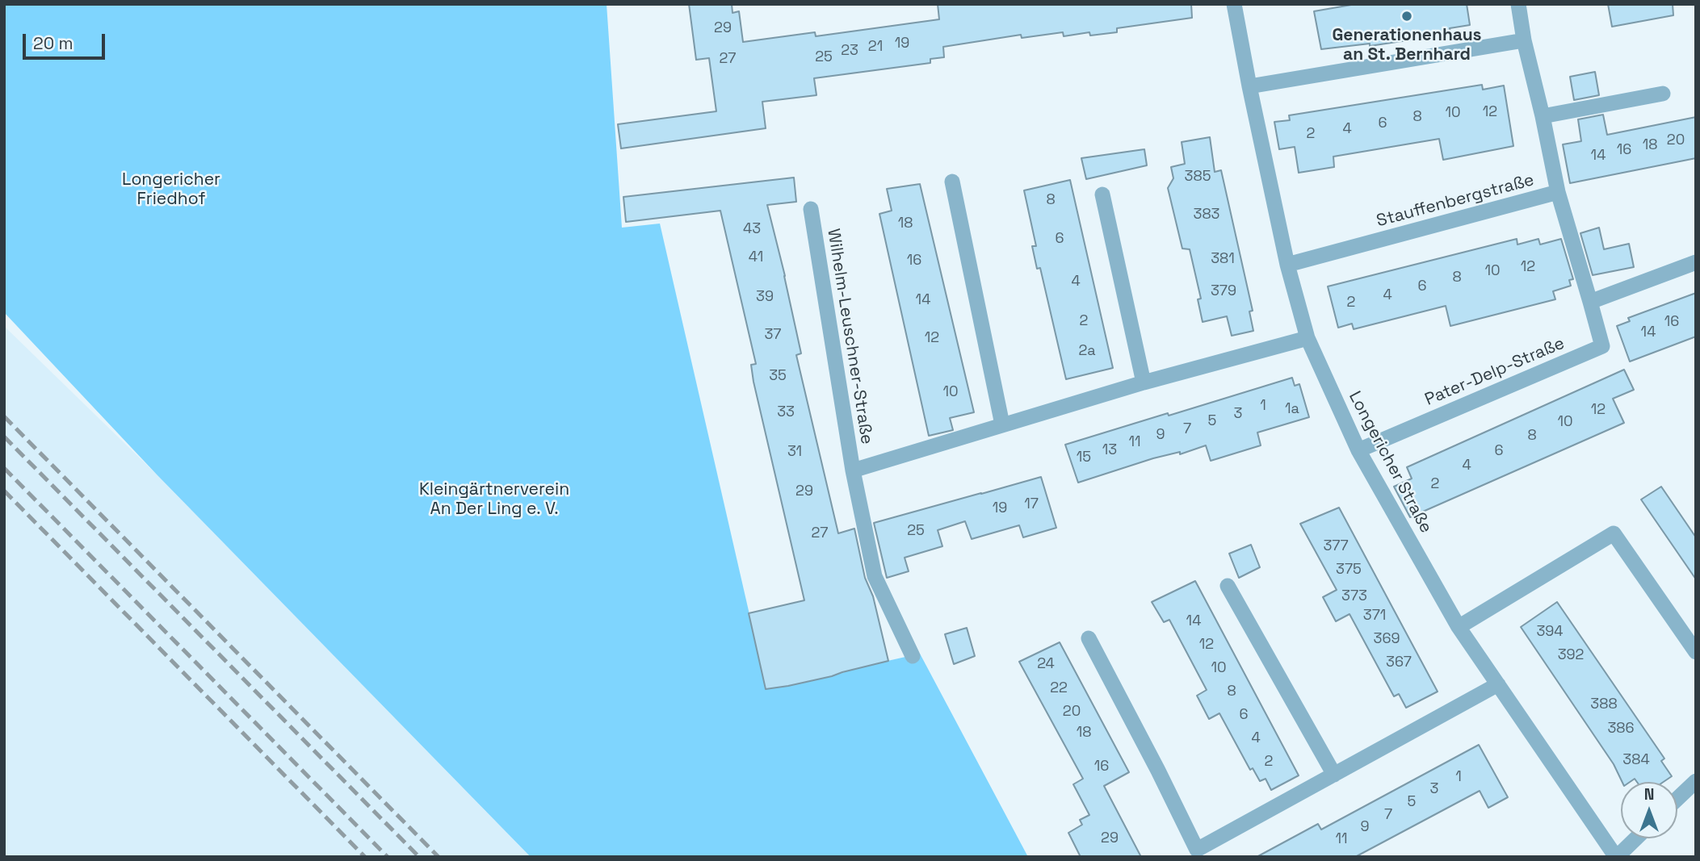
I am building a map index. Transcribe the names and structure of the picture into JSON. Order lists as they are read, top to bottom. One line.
{"streets":{"street":["Stauffenbergstraße","Wilhelm-Leuschner-Straße","Pater-Delp-Straße","Longericher Straße"]},"crossings":[["Stauffenbergstraße","Pater-Delp-Straße"],["Stauffenbergstraße","Longericher Straße"],["Wilhelm-Leuschner-Straße","Longericher Straße"],["Pater-Delp-Straße","Longericher Straße"]],"parks":["Longericher Friedhof","Kleingärtnerverein An Der Ling e. V."],"places":["Generationenhaus an St. Bernhard"],"house_numbers":["29","19","21","23","25","27","12","10","8","6","4","2","20","18","16","14","385","8","383","18","43","6","41","381","16","12","10","8","4","6","379","4","39","14","2","2","16","14","37","12","2a","35","10","1","1a","12","33","3","5","10","7","9","8","11","13","6","31","15","4","2","29","17","19","25","27","377","375","373","371","14","394","369","12","392","367","24","10","22","8","388","20","6","386","18","4","384","2","16","1","3","5","7","9","29","11"],"scale_bar":"20 m","north":"top"}
